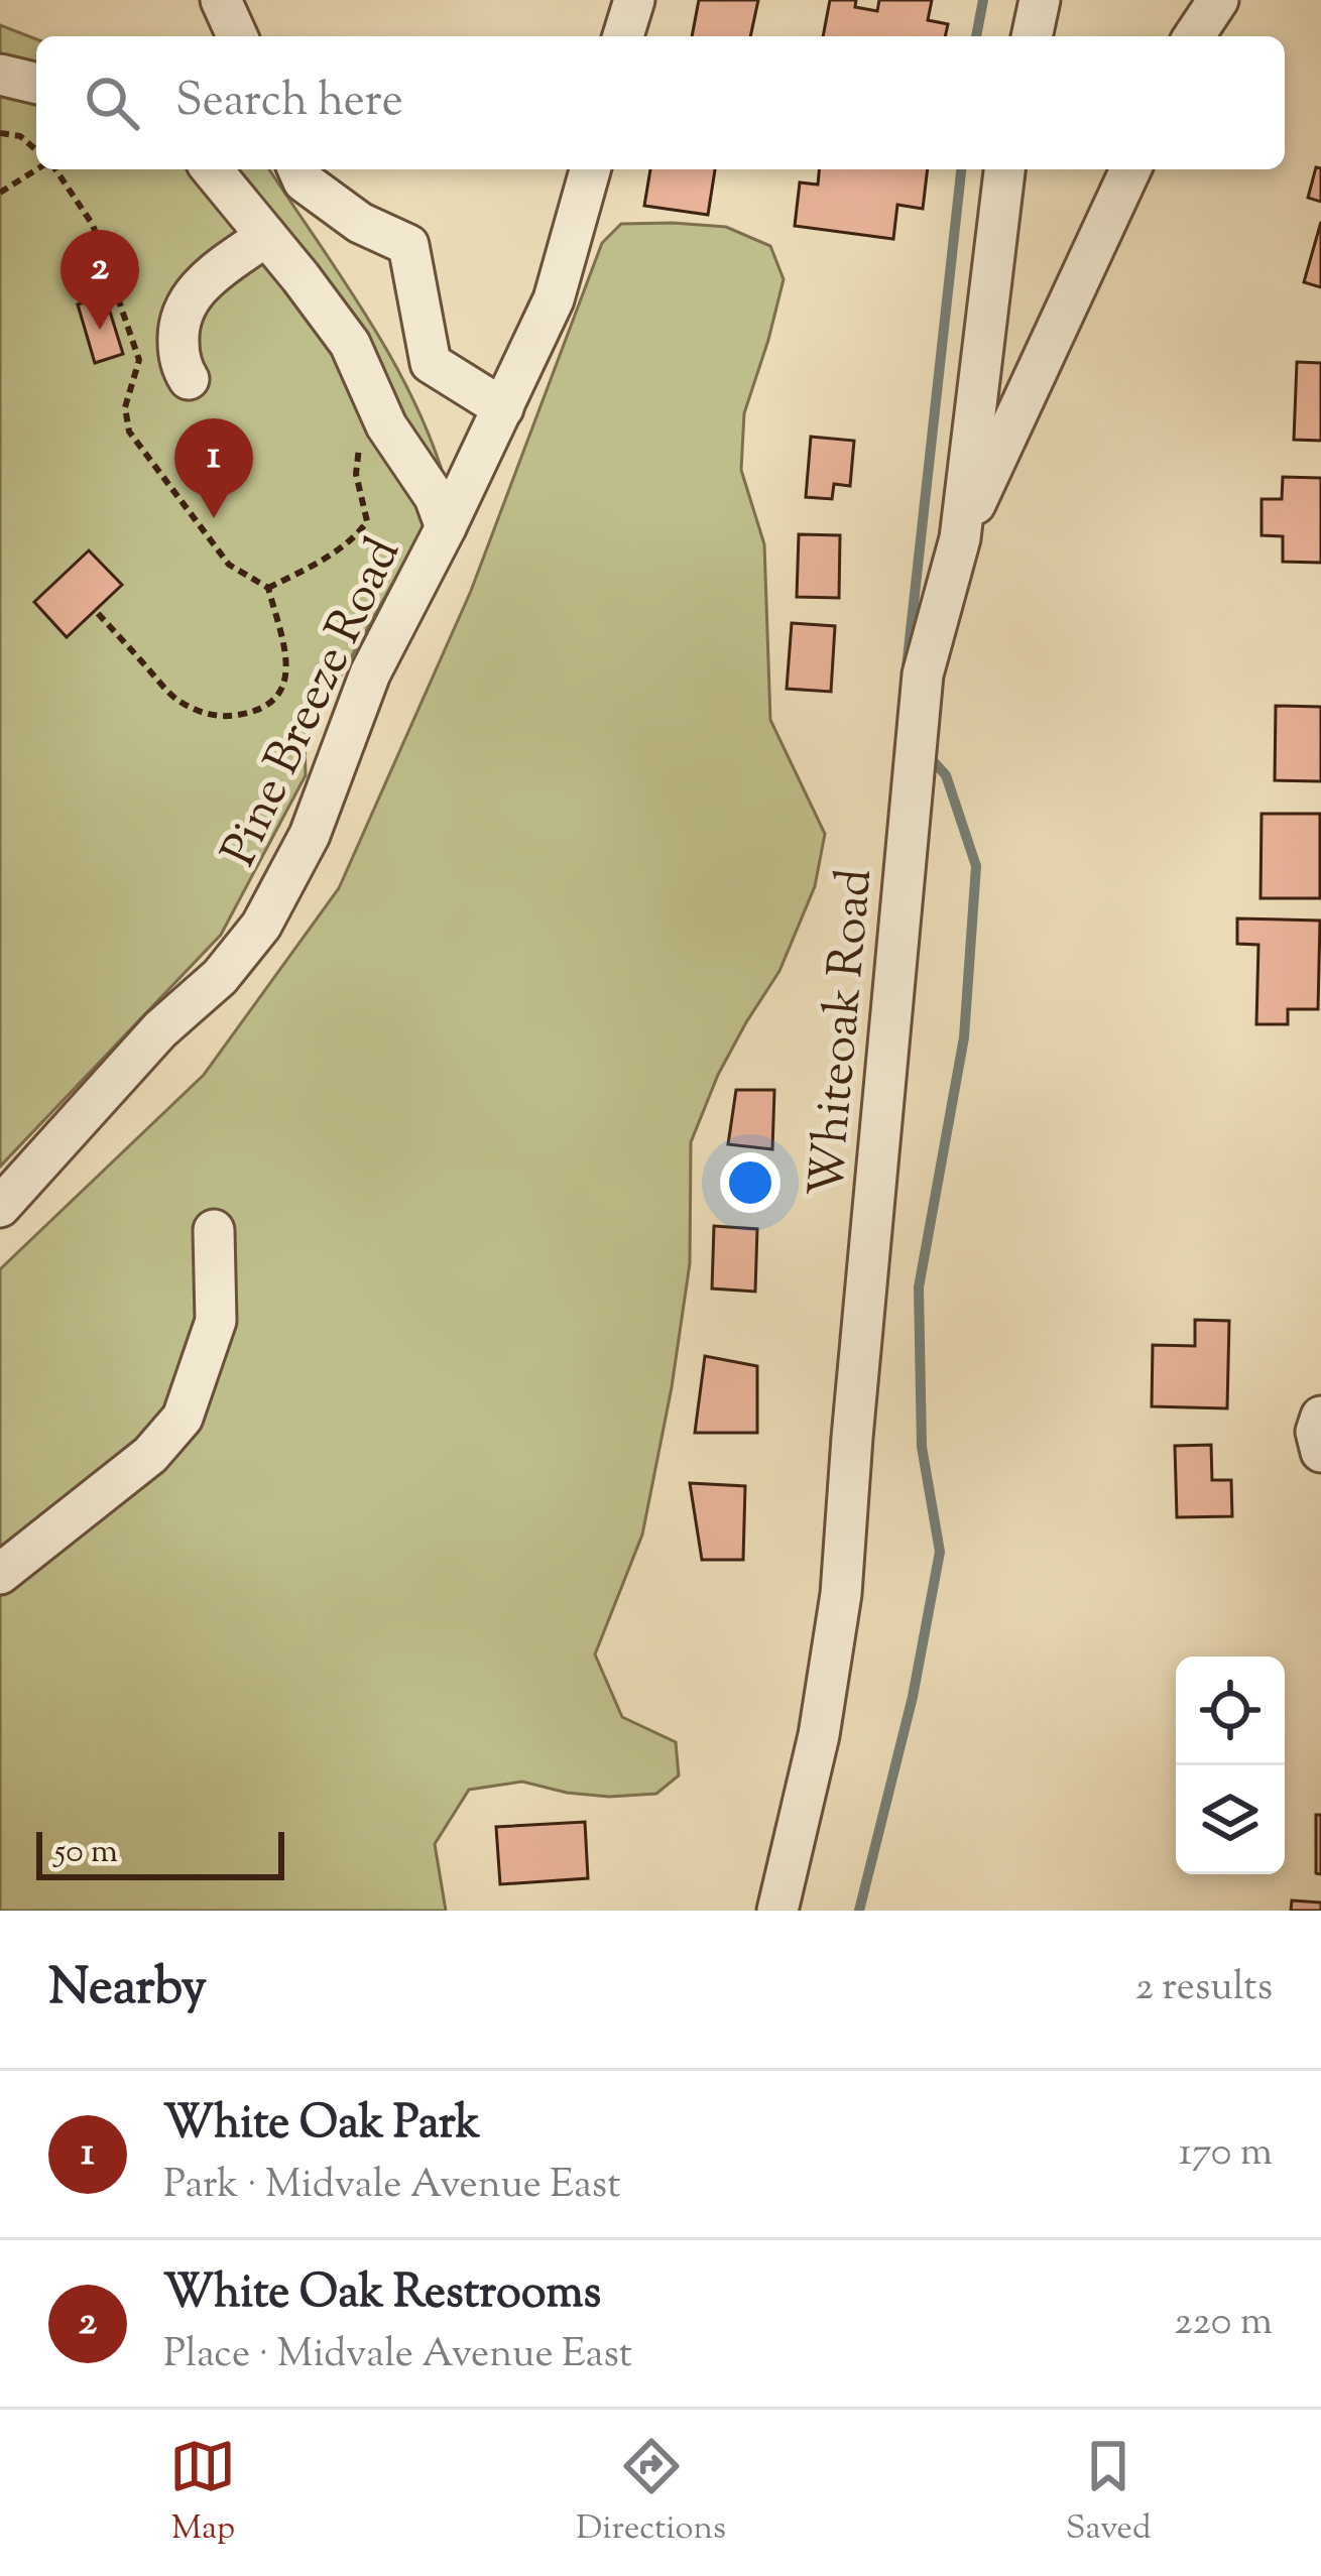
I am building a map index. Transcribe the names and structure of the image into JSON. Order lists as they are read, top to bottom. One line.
{"streets":{"street":["Pine Breeze Road","Whiteoak Road"]},"scale_bar":"50 m","page":{"search":"Search here","pins":["2","1"],"scale":"50 m","heading":["Nearby","2 results"],"list":[{"mark":"1","name":"White Oak Park","note":"Park · Midvale Avenue East","value":"170 m"},{"mark":"2","name":"White Oak Restrooms","note":"Place · Midvale Avenue East","value":"220 m"}],"nav":["Map","Directions","Saved"]}}
